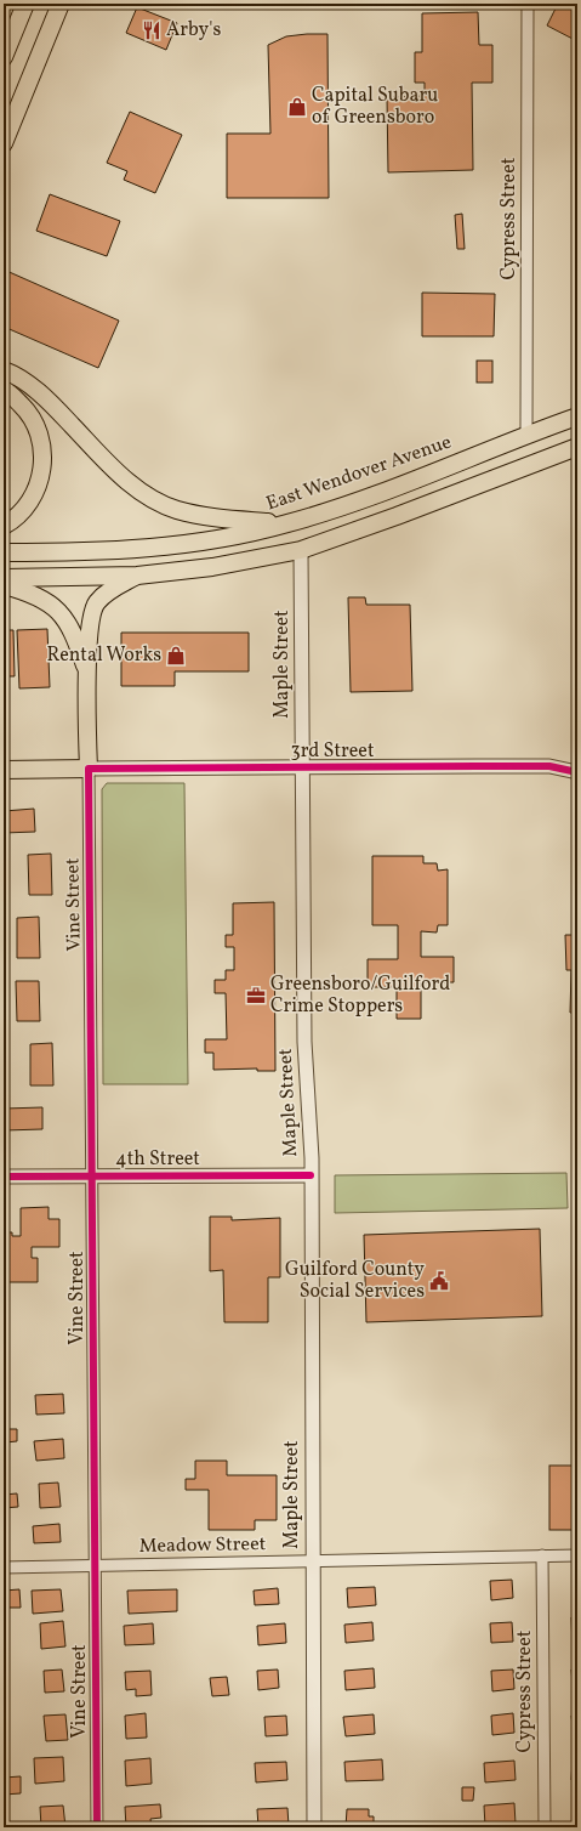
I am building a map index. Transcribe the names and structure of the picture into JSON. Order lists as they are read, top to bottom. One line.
{"streets":{"main road":["East Wendover Avenue","3rd Street"],"street":["Cypress Street","Maple Street","Vine Street","4th Street","Meadow Street"]},"crossings":[["Cypress Street","East Wendover Avenue"],["Cypress Street","Meadow Street"],["Maple Street","3rd Street"],["Maple Street","4th Street"],["Maple Street","Meadow Street"],["3rd Street","Vine Street"],["Vine Street","4th Street"],["Vine Street","Meadow Street"]],"places":{"restaurant":["Arby's"],"shop":["Capital Subaru of Greensboro","Rental Works"],"office":["Greensboro/Guilford Crime Stoppers"],"public building":["Guilford County Social Services"]}}
